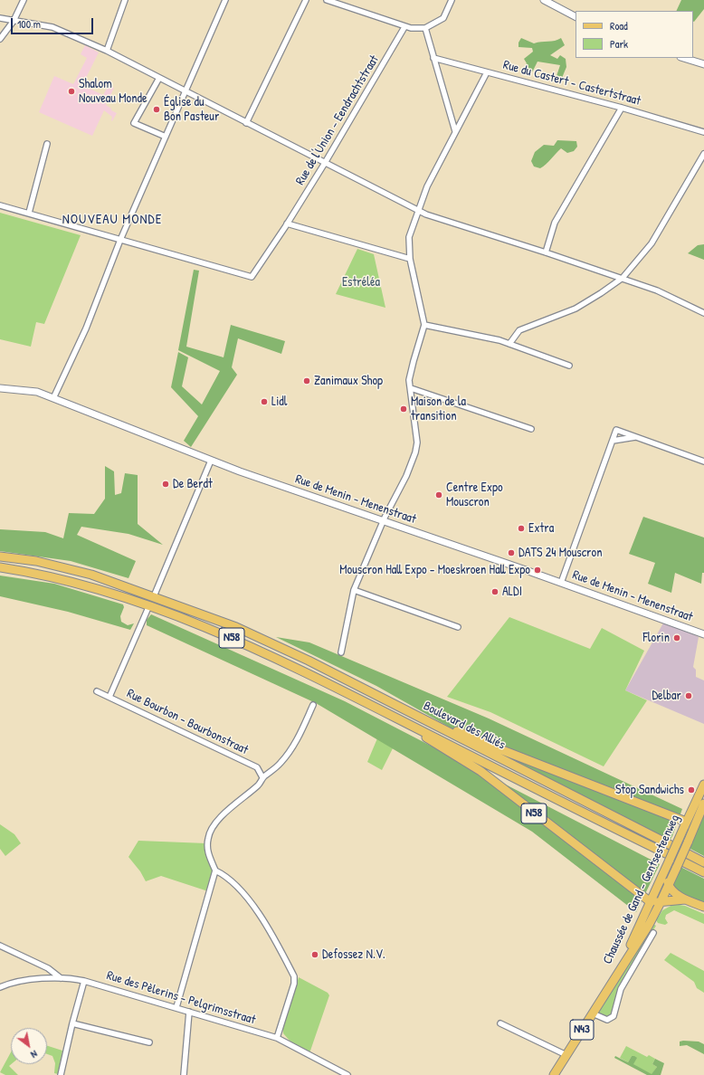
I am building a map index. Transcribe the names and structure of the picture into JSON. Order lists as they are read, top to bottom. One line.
{"streets":{"main road":["N58","Boulevard des Alliés","Chaussée de Gand - Gentsesteenweg","N43"],"street":["Rue du Castert - Castertstraat","Rue de l'Union - Eendrachtstraat","Rue de Menin - Menenstraat","Rue Bourbon - Bourbonstraat","Rue des Pèlerins - Pelgrimsstraat"]},"crossings":[["N58","Boulevard des Alliés"],["N58","Chaussée de Gand - Gentsesteenweg"],["N58","N43"],["Boulevard des Alliés","Chaussée de Gand - Gentsesteenweg"],["Chaussée de Gand - Gentsesteenweg","N43"]],"districts":["NOUVEAU MONDE"],"parks":["Estréléa"],"places":["Shalom Nouveau Monde","Église du Bon Pasteur","Zanimaux Shop","Lidl","Maison de la transition","De Berdt","Centre Expo Mouscron","Extra","DATS 24 Mouscron","Mouscron Hall Expo - Moeskroen Hall Expo","ALDI","Florin","Delbar","Stop Sandwichs","Defossez N.V."],"legend":["Road","Park"],"scale_bar":"100 m","north":"bottom right"}
